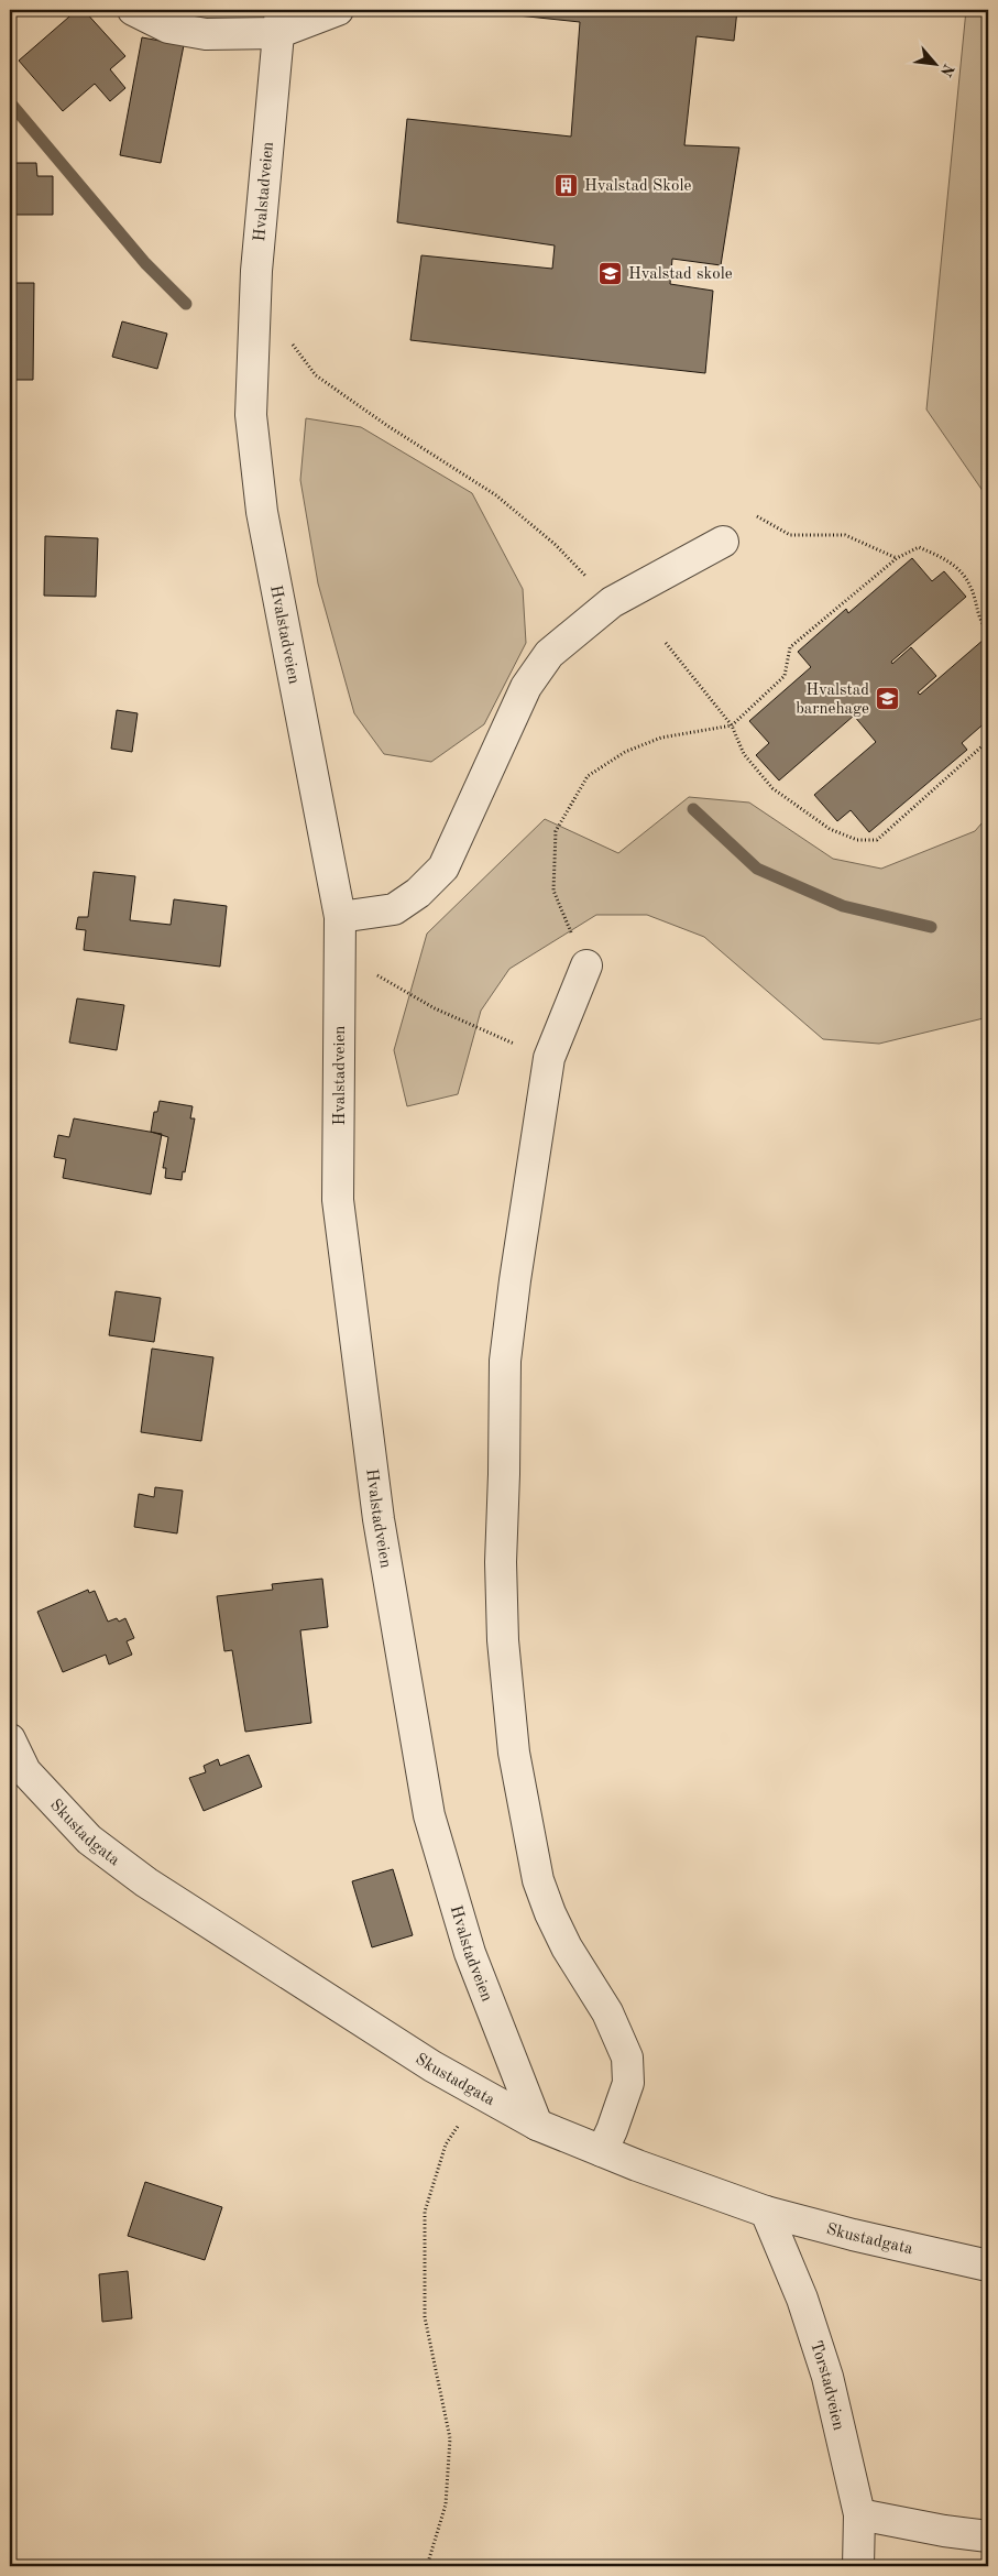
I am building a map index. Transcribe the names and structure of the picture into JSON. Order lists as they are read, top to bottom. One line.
{"streets":{"street":["Hvalstadveien","Skustadgata","Torstadveien"]},"crossings":[["Hvalstadveien","Skustadgata"],["Skustadgata","Torstadveien"]],"places":{"building":["Hvalstad Skole"],"school or university":["Hvalstad skole","Hvalstad barnehage"]},"north":"bottom right"}
